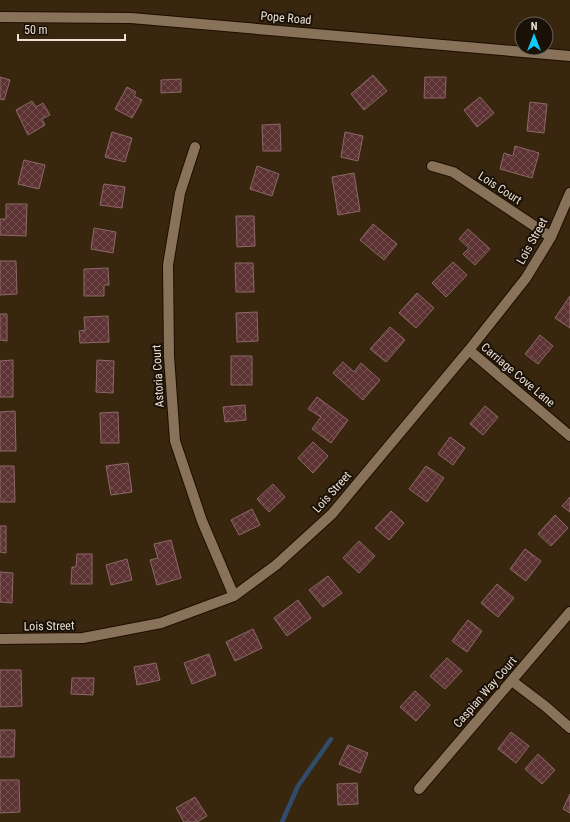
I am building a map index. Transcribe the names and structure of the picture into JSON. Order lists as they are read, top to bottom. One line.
{"streets":{"street":["Pope Road","Lois Court","Lois Street","Carriage Cove Lane","Astoria Court","Caspian Way Court"]},"crossings":[["Lois Court","Lois Street"],["Lois Street","Carriage Cove Lane"],["Lois Street","Astoria Court"]],"scale_bar":"50 m","north":"top"}
